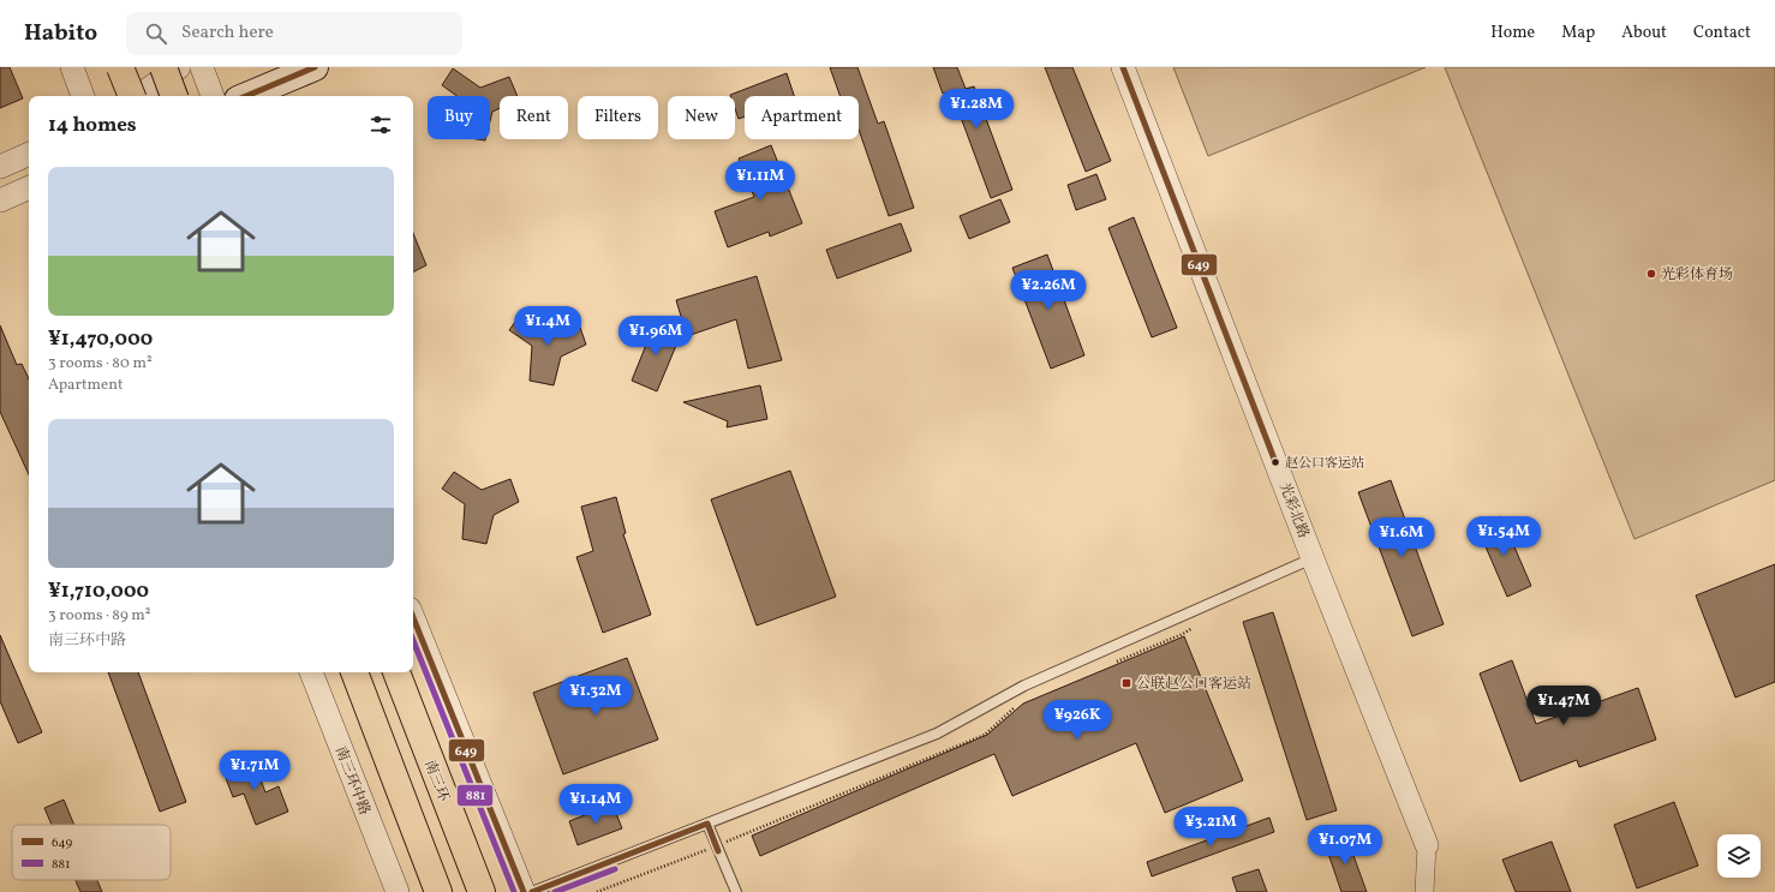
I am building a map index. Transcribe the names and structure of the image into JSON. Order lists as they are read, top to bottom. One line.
{"streets":{"highway":["南三环"],"street":["光彩北路","南三环中路"]},"places":{"other":["光彩体育场","赵公口客运站"],"transit":["公联赵公口客运站"]},"lines":["transit line 649","transit line 881"],"legend":["649","881"],"page":{"header":"Habito","search":"Search here","nav":["Home","Map","About","Contact"],"price":["¥1.28M","¥1.11M","¥2.26M","¥1.4M","¥1.96M","¥1.54M","¥1.6M","¥1.32M","¥1.47M","¥926K","¥1.71M","¥1.14M","¥3.21M","¥1.07M"],"chip":["Buy","Rent","Filters","New","Apartment"],"heading":"14 homes","list":[{"name":"¥1,470,000","note":"3 rooms · 80 m² · Apartment"},{"name":"¥1,710,000","note":"3 rooms · 89 m² · 南三环中路"}]}}
